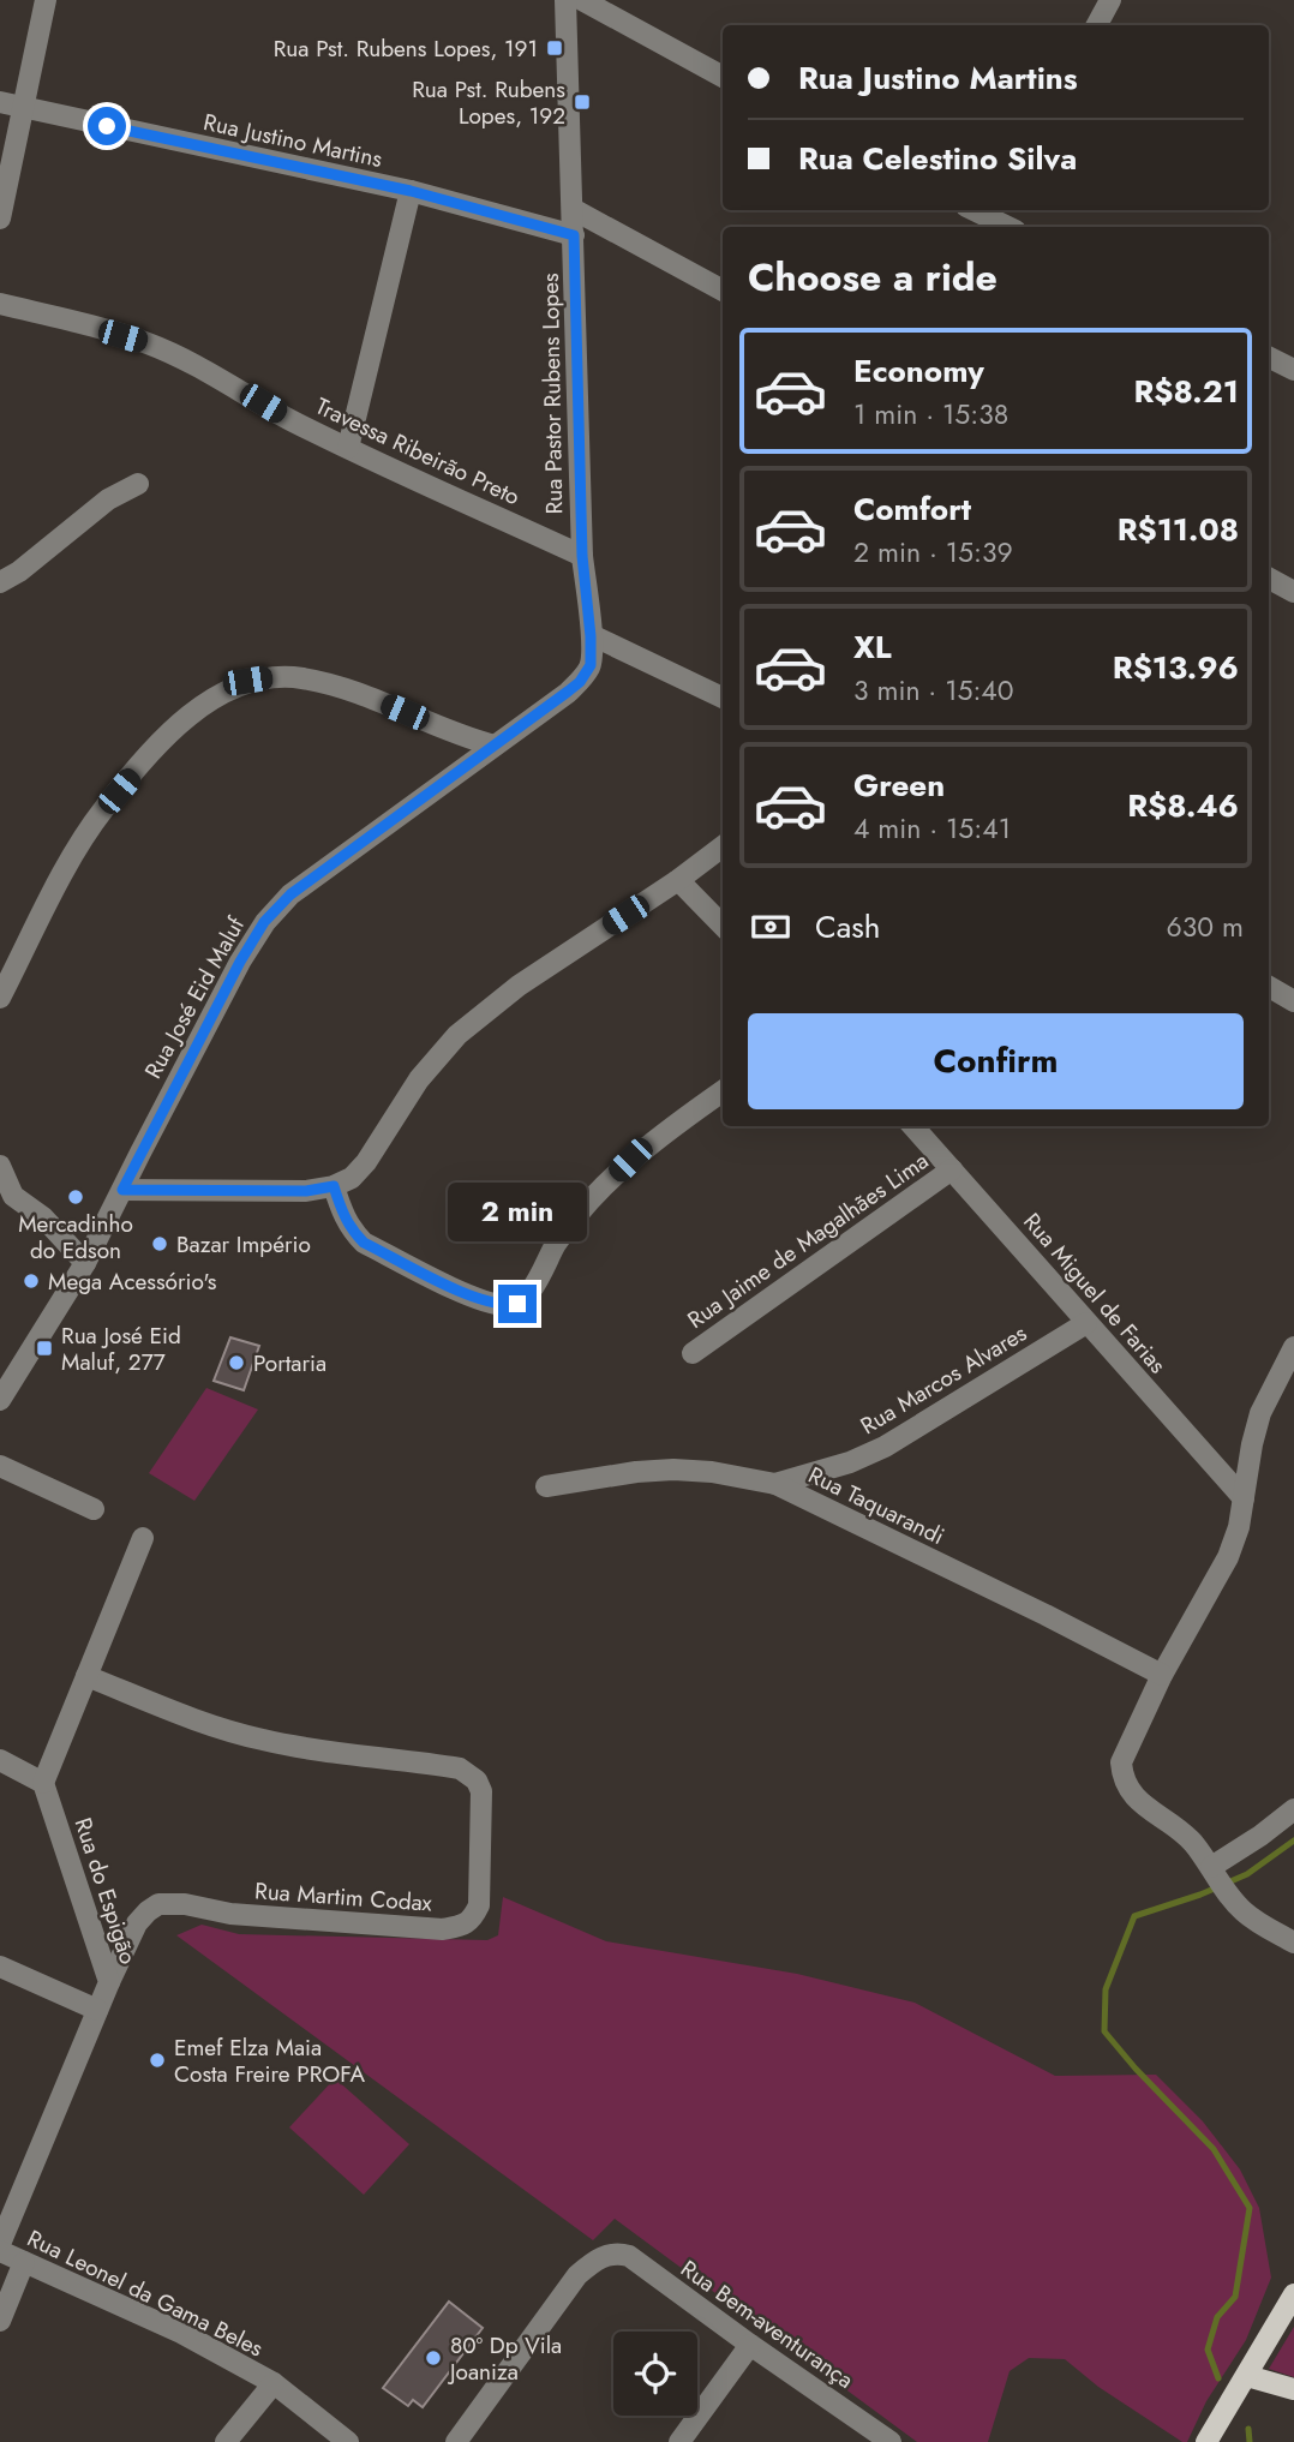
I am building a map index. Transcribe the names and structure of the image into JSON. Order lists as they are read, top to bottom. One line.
{"streets":{"street":["Rua Justino Martins","Rua Pastor Rubens Lopes","Travessa Ribeirão Preto","Rua José Eid Maluf","Rua Jaime de Magalhães Lima","Rua Miguel de Farias","Rua Marcos Alvares","Rua Taquarandi","Rua do Espigão","Rua Martim Codax","Rua Leonel da Gama Beles","Rua Bem-aventurança"]},"crossings":[["Rua Justino Martins","Rua Pastor Rubens Lopes"],["Rua Pastor Rubens Lopes","Travessa Ribeirão Preto"],["Rua Pastor Rubens Lopes","Rua José Eid Maluf"],["Rua Jaime de Magalhães Lima","Rua Miguel de Farias"],["Rua Miguel de Farias","Rua Marcos Alvares"],["Rua Marcos Alvares","Rua Taquarandi"],["Rua do Espigão","Rua Martim Codax"]],"places":{"transit":["Rua Pst. Rubens Lopes, 191","Rua Pst. Rubens Lopes, 192","Rua José Eid Maluf, 277"],"other":["Mercadinho do Edson","Bazar Império","Mega Acessório's","Portaria","Emef Elza Maia Costa Freire PROFA","80º Dp Vila Joaniza"]},"page":{"banner":["Rua Justino Martins","Rua Celestino Silva"],"heading":"Choose a ride","list":[{"name":"Economy","note":"1 min · 15:38","value":"R$8.21"},{"name":"Comfort","note":"2 min · 15:39","value":"R$11.08"},{"name":"XL","note":"3 min · 15:40","value":"R$13.96"},{"name":"Green","note":"4 min · 15:41","value":"R$8.46"}],"pay":["Cash","630 m"],"buttons":"Confirm","bubble":"2 min"}}
